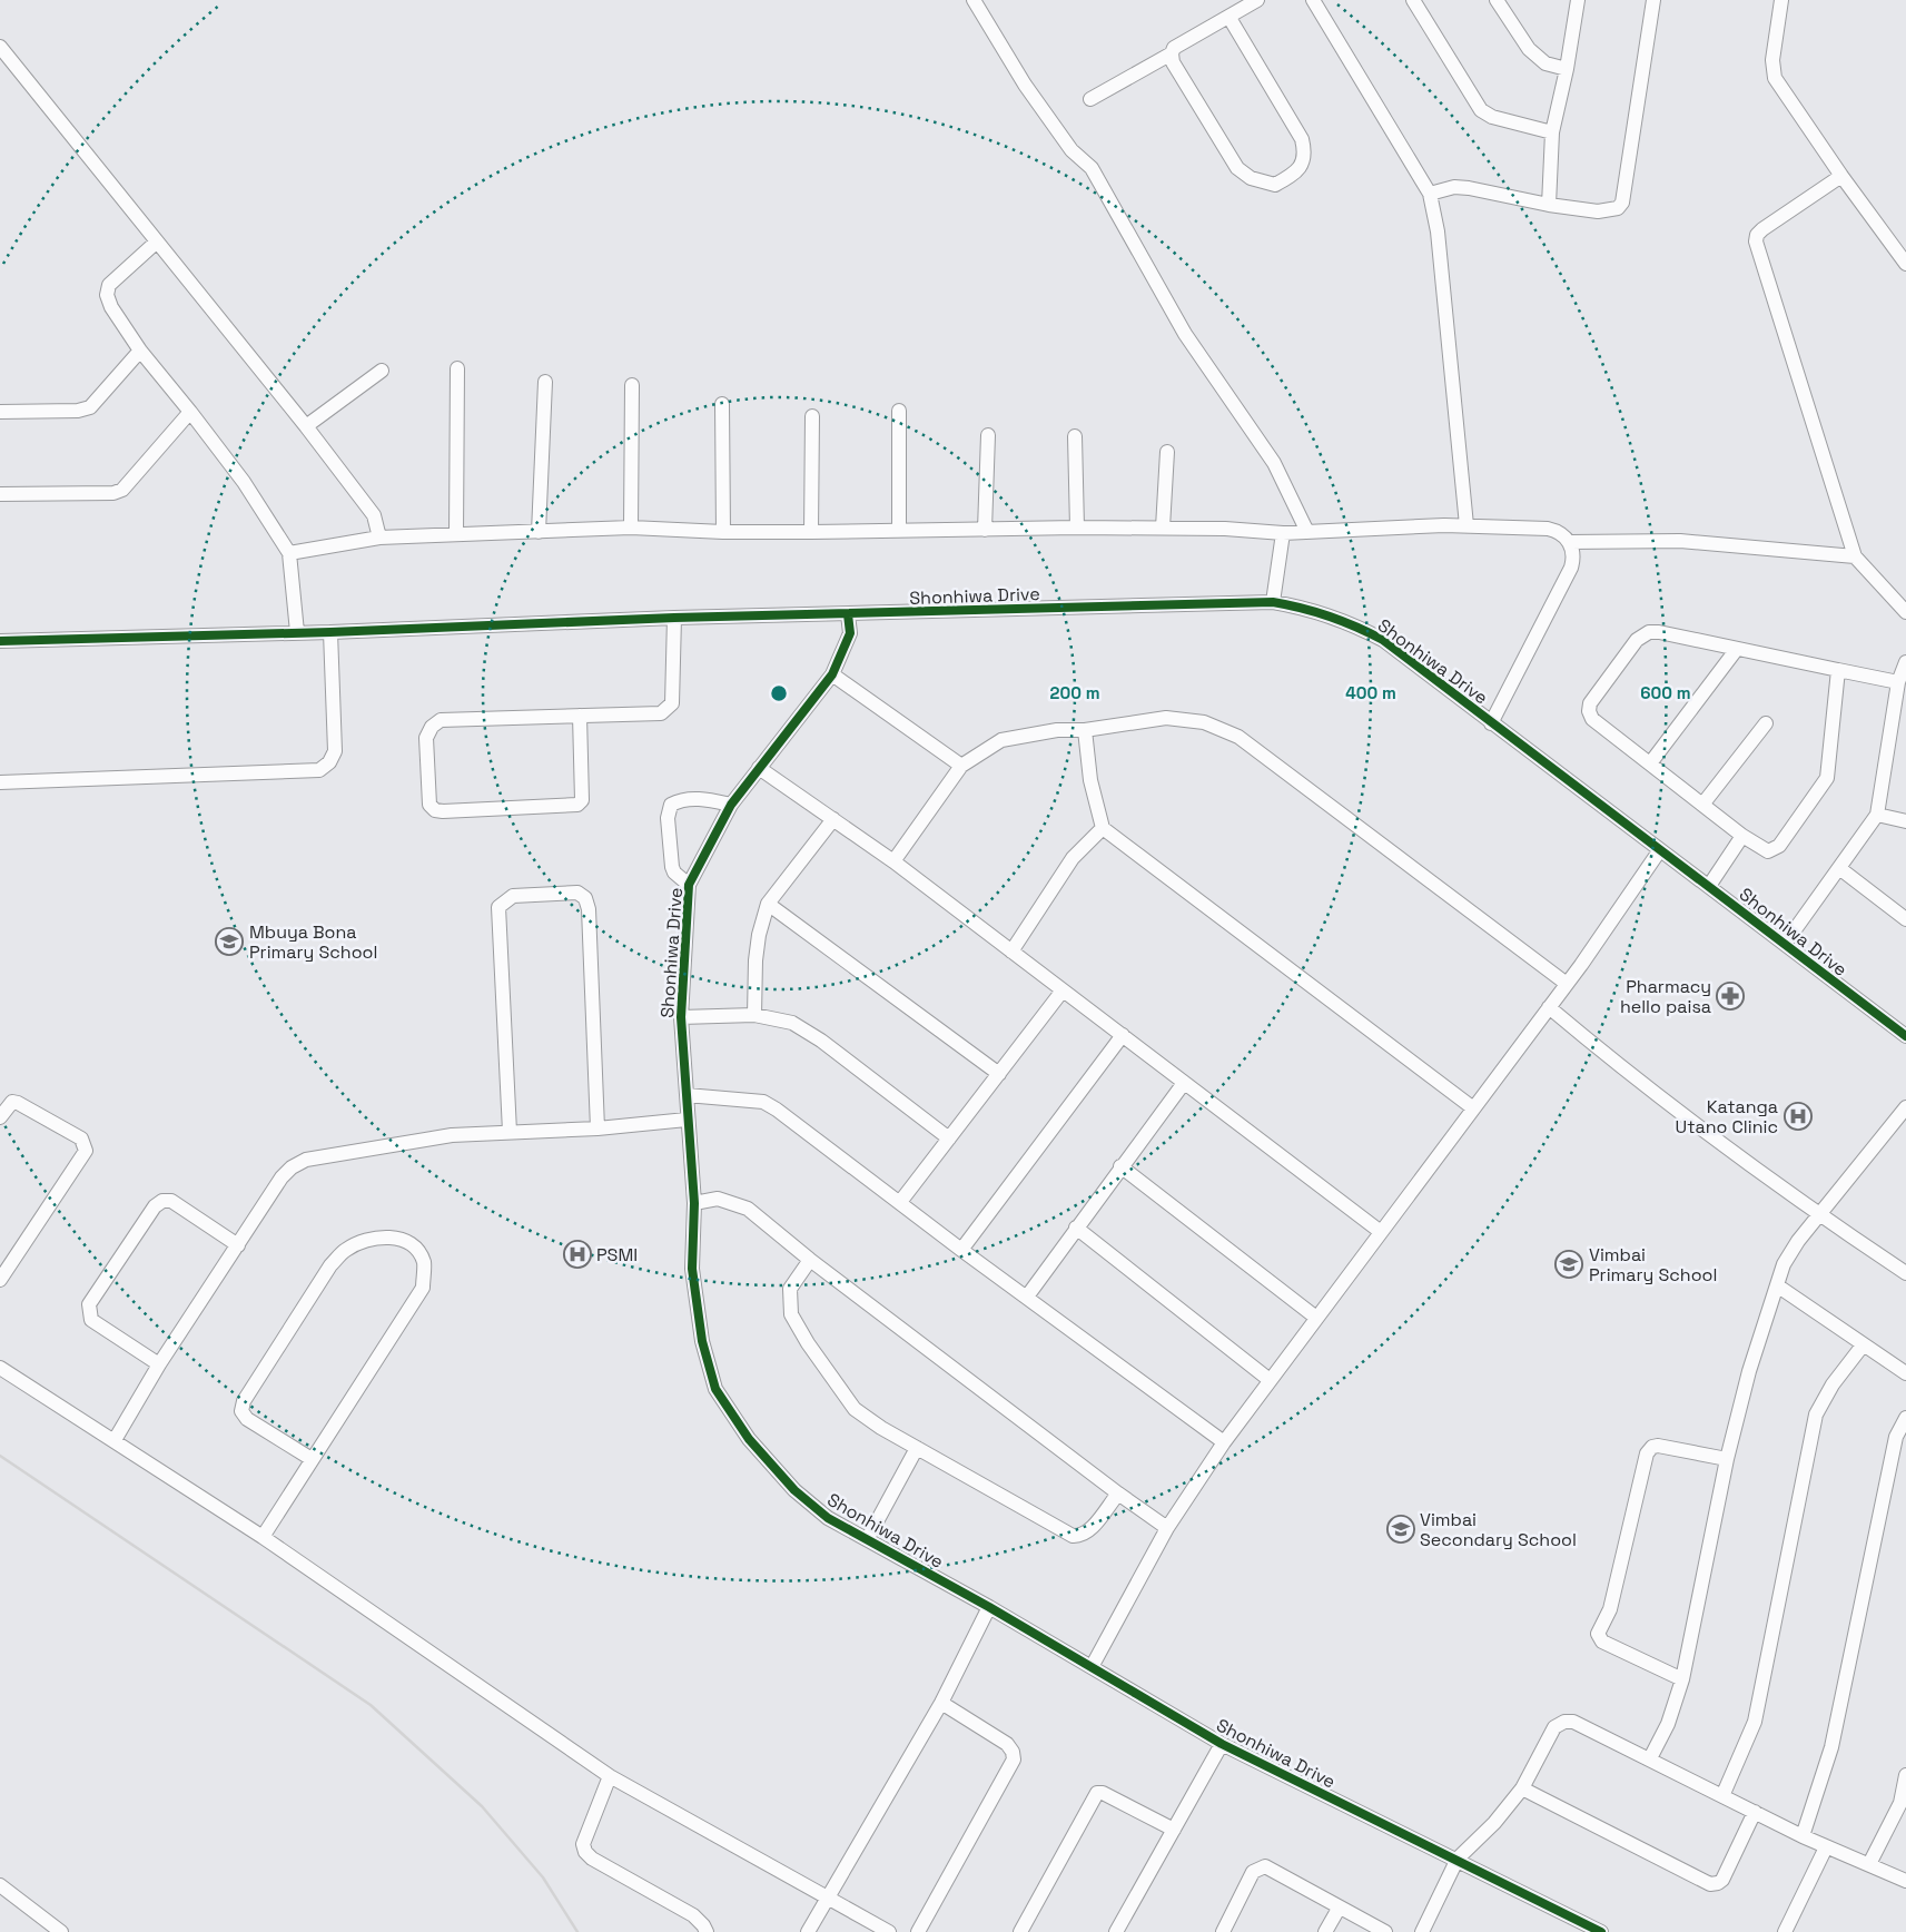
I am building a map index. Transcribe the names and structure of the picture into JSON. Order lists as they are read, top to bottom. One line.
{"streets":{"street":["Shonhiwa Drive"]},"places":{"school or university":["Mbuya Bona Primary School","Vimbai Primary School","Vimbai Secondary School"],"pharmacy":["Pharmacy hello paisa"],"hospital":["Katanga Utano Clinic","PSMI"]},"rings":["200 m","400 m","600 m"]}
